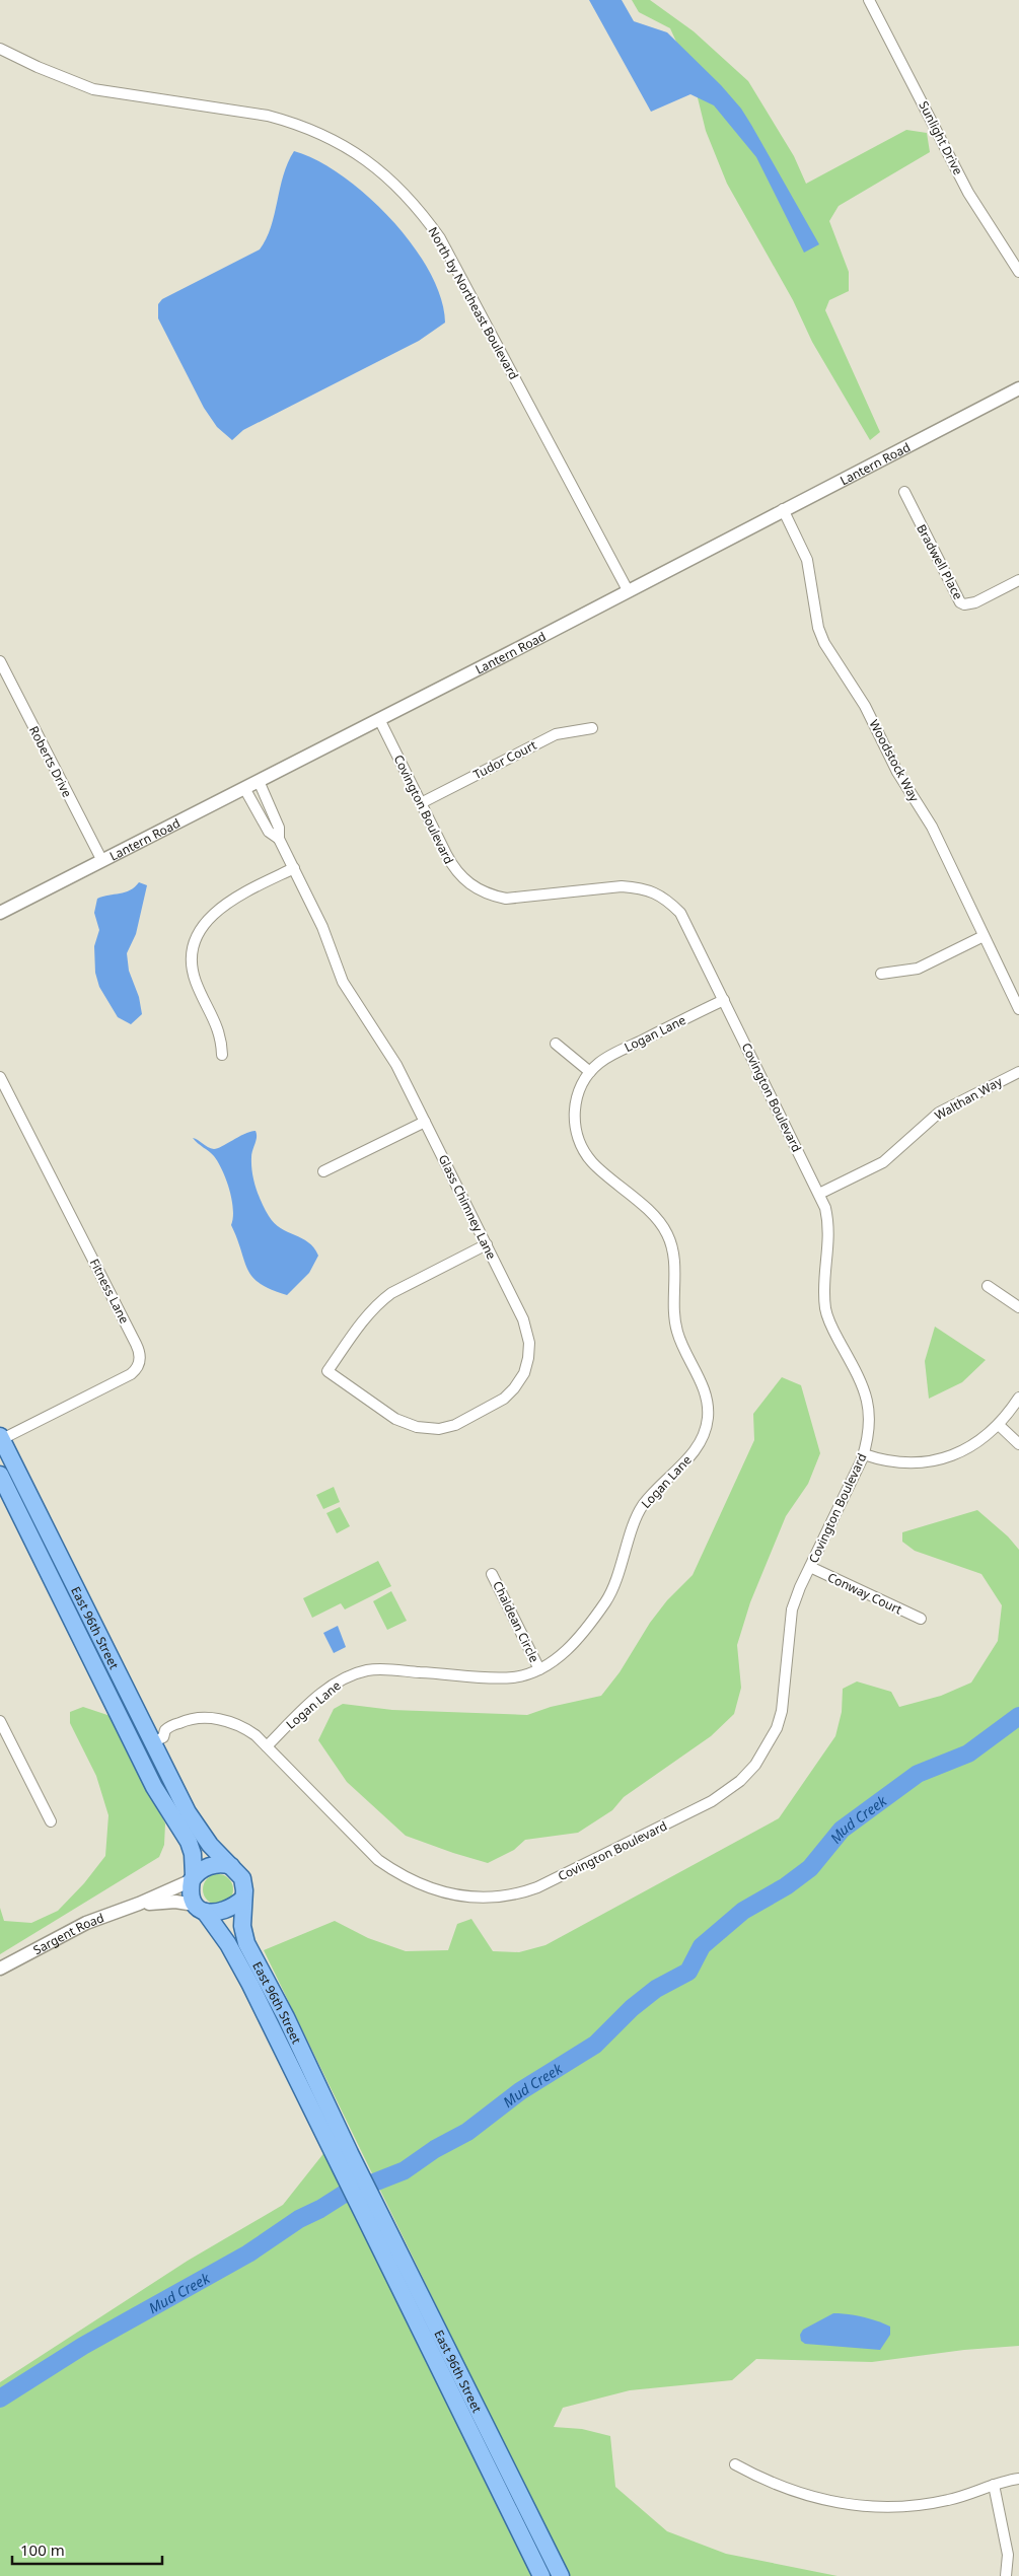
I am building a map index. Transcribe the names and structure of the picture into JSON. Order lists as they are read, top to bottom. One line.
{"streets":{"main road":["East 96th Street"],"street":["Sunlight Drive","North by Northeast Boulevard","Lantern Road","Bradwell Place","Tudor Court","Woodstock Way","Roberts Drive","Covington Boulevard","Logan Lane","Walthan Way","Glass Chimney Lane","Fitness Lane","Conway Court","Chaldean Circle","Sargent Road"]},"crossings":[["North by Northeast Boulevard","Lantern Road"],["Lantern Road","Woodstock Way"],["Lantern Road","Roberts Drive"],["Lantern Road","Covington Boulevard"],["Lantern Road","Glass Chimney Lane"],["Tudor Court","Covington Boulevard"],["Covington Boulevard","Logan Lane"],["Covington Boulevard","Walthan Way"],["Covington Boulevard","Conway Court"],["Covington Boulevard","East 96th Street"],["Logan Lane","Chaldean Circle"],["Fitness Lane","East 96th Street"],["East 96th Street","Sargent Road"]],"water":["Mud Creek"],"scale_bar":"100 m"}
